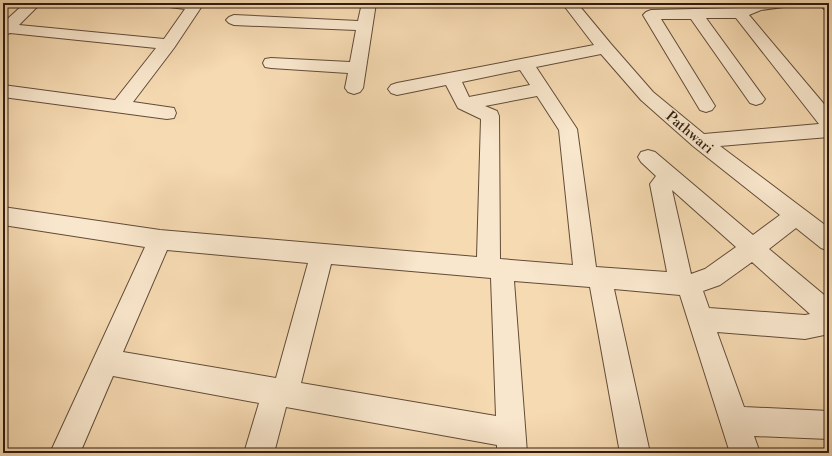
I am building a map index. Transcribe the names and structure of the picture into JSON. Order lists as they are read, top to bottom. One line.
{"streets":{"street":["Pathwari"]}}
